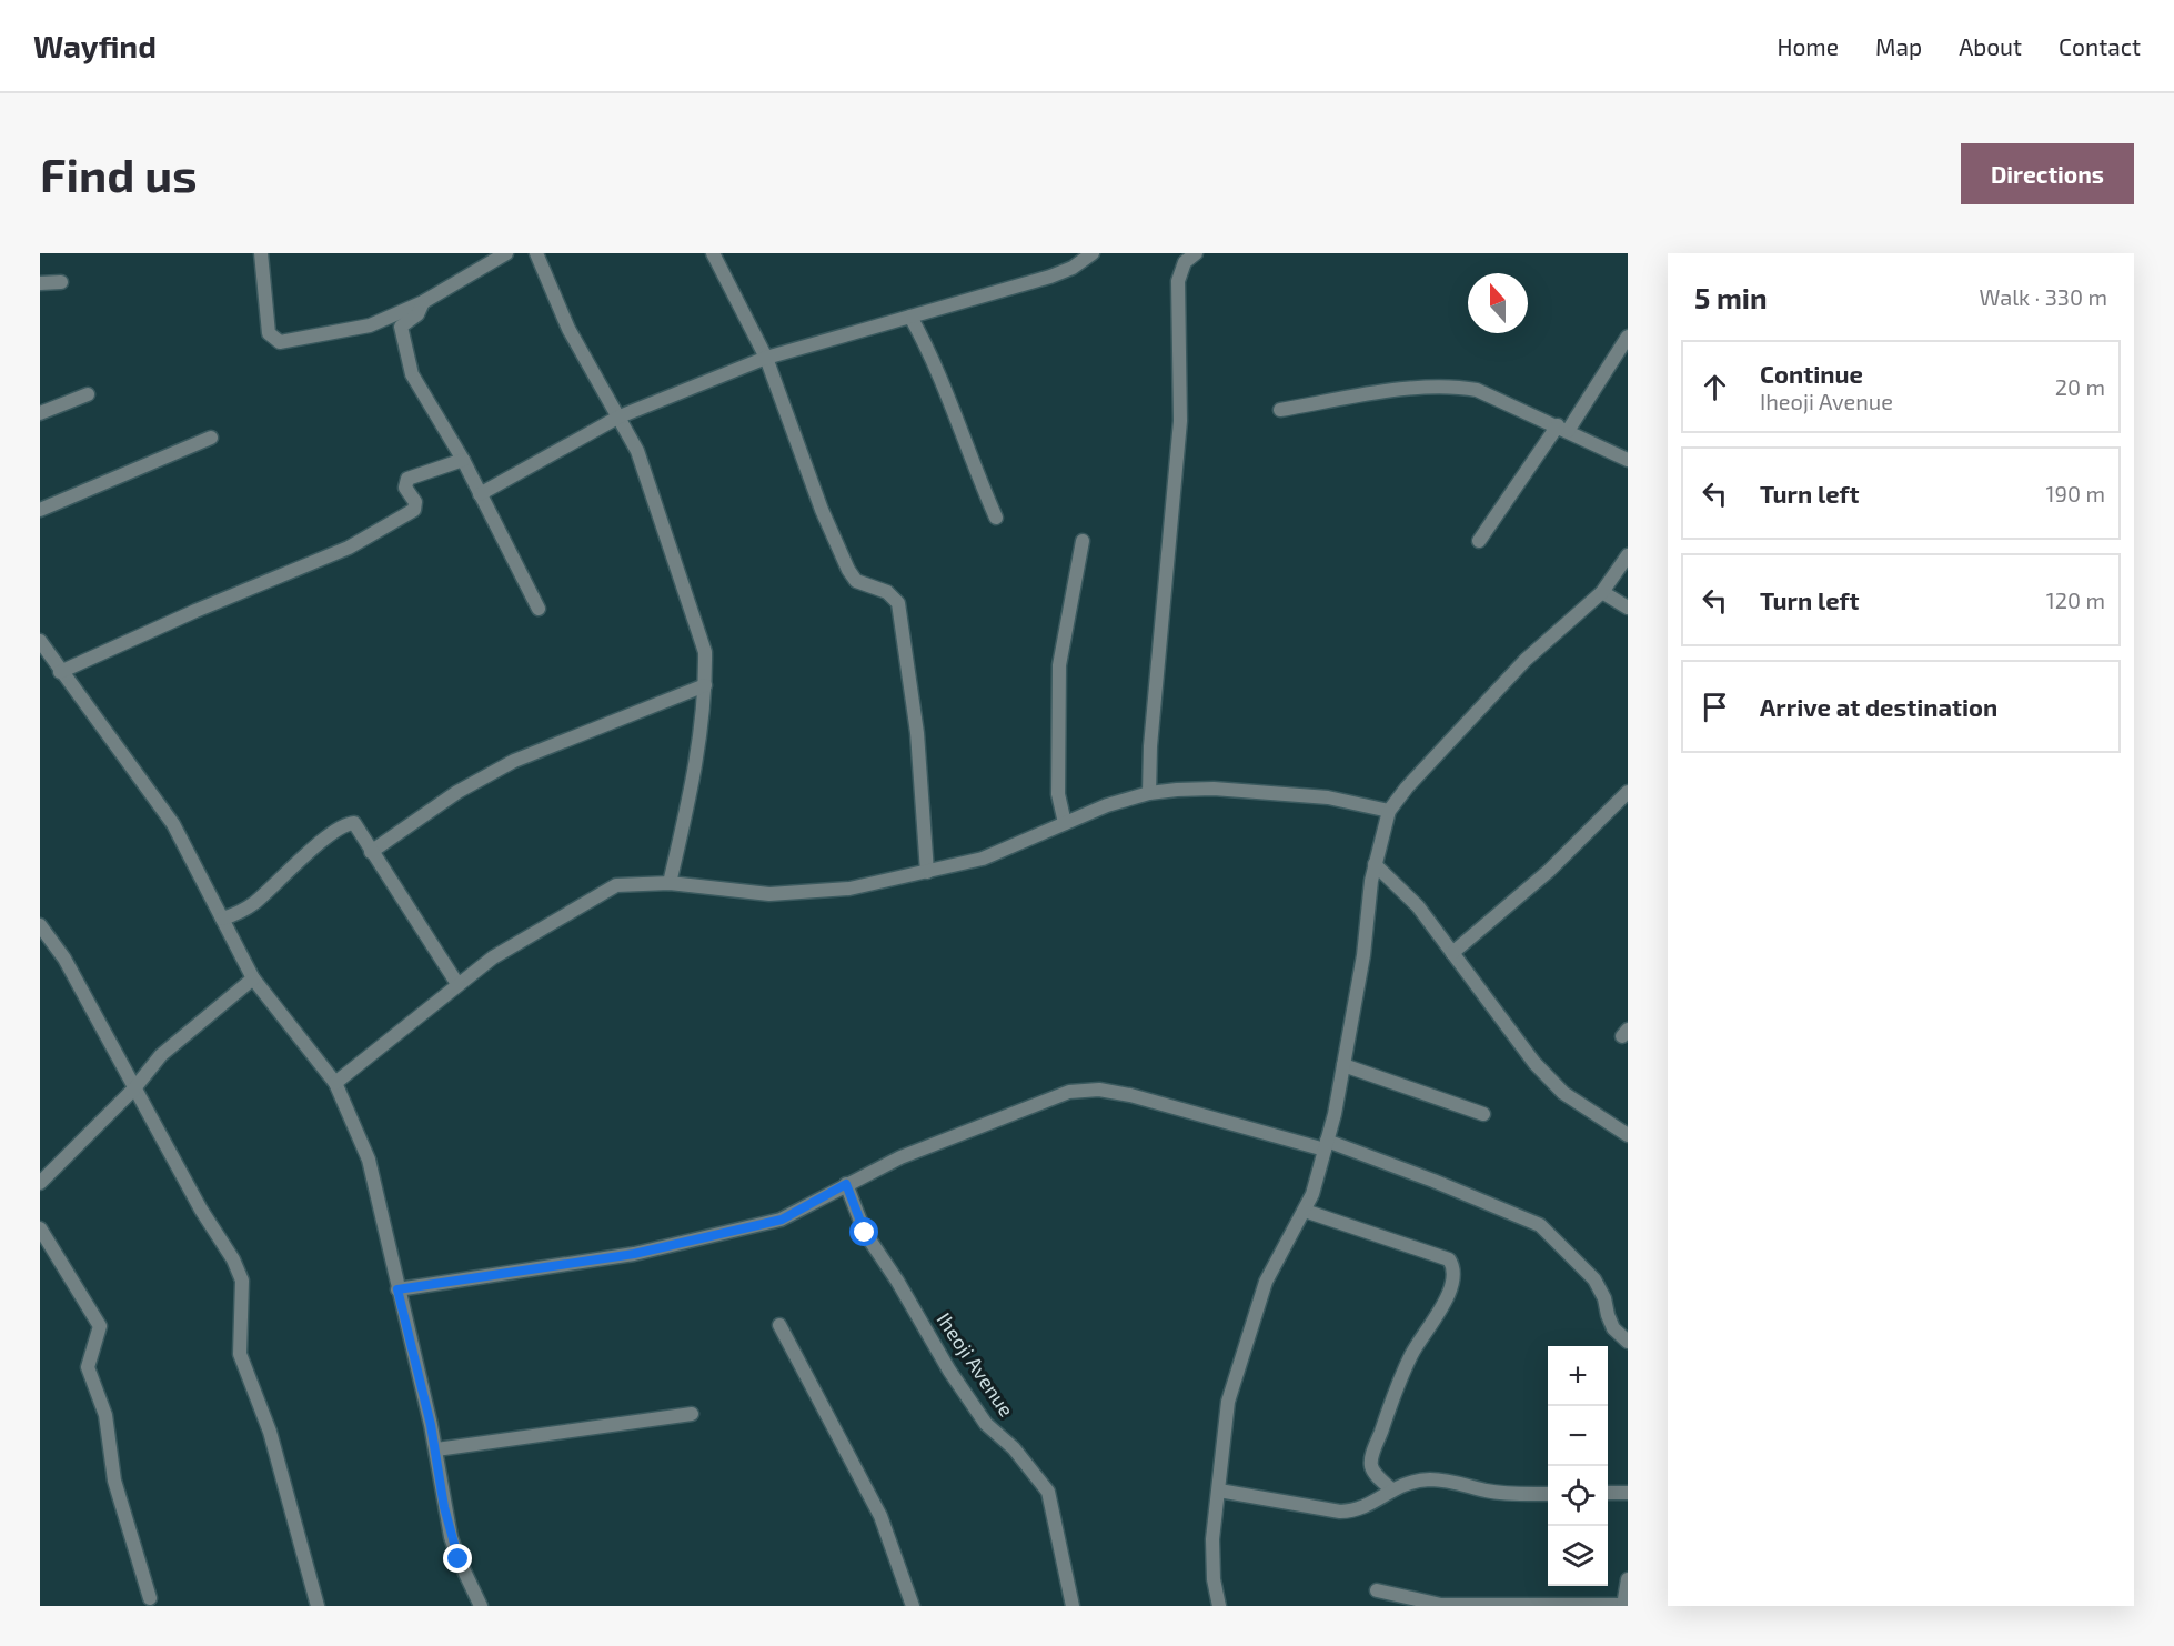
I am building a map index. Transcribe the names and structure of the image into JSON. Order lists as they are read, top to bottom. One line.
{"streets":{"street":["Iheoji Avenue"]},"north":"top","page":{"header":"Wayfind","nav":["Home","Map","About","Contact"],"buttons":"Directions","title":"Find us","heading":["5 min","Walk · 330 m"],"list":[["Continue","Iheoji Avenue","20 m"],["Turn left","190 m"],["Turn left","120 m"],"Arrive at destination"],"map_buttons":["+","−"]}}
